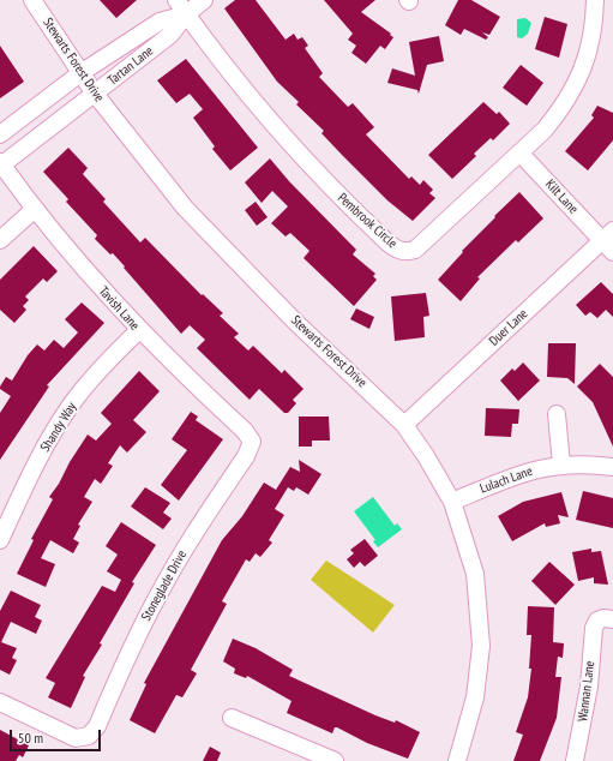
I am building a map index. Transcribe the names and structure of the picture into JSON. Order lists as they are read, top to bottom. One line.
{"streets":{"street":["Stewarts Forest Drive","Tartan Lane","Kilt Lane","Pembrook Circle","Tavish Lane","Duer Lane","Shandy Way","Lulach Lane","Stoneglade Drive","Wannan Lane"]},"crossings":[["Stewarts Forest Drive","Tartan Lane"],["Stewarts Forest Drive","Duer Lane"],["Stewarts Forest Drive","Lulach Lane"],["Tartan Lane","Pembrook Circle"],["Tartan Lane","Tavish Lane"],["Kilt Lane","Pembrook Circle"],["Kilt Lane","Duer Lane"],["Tavish Lane","Shandy Way"],["Tavish Lane","Stoneglade Drive"]],"scale_bar":"50 m"}
